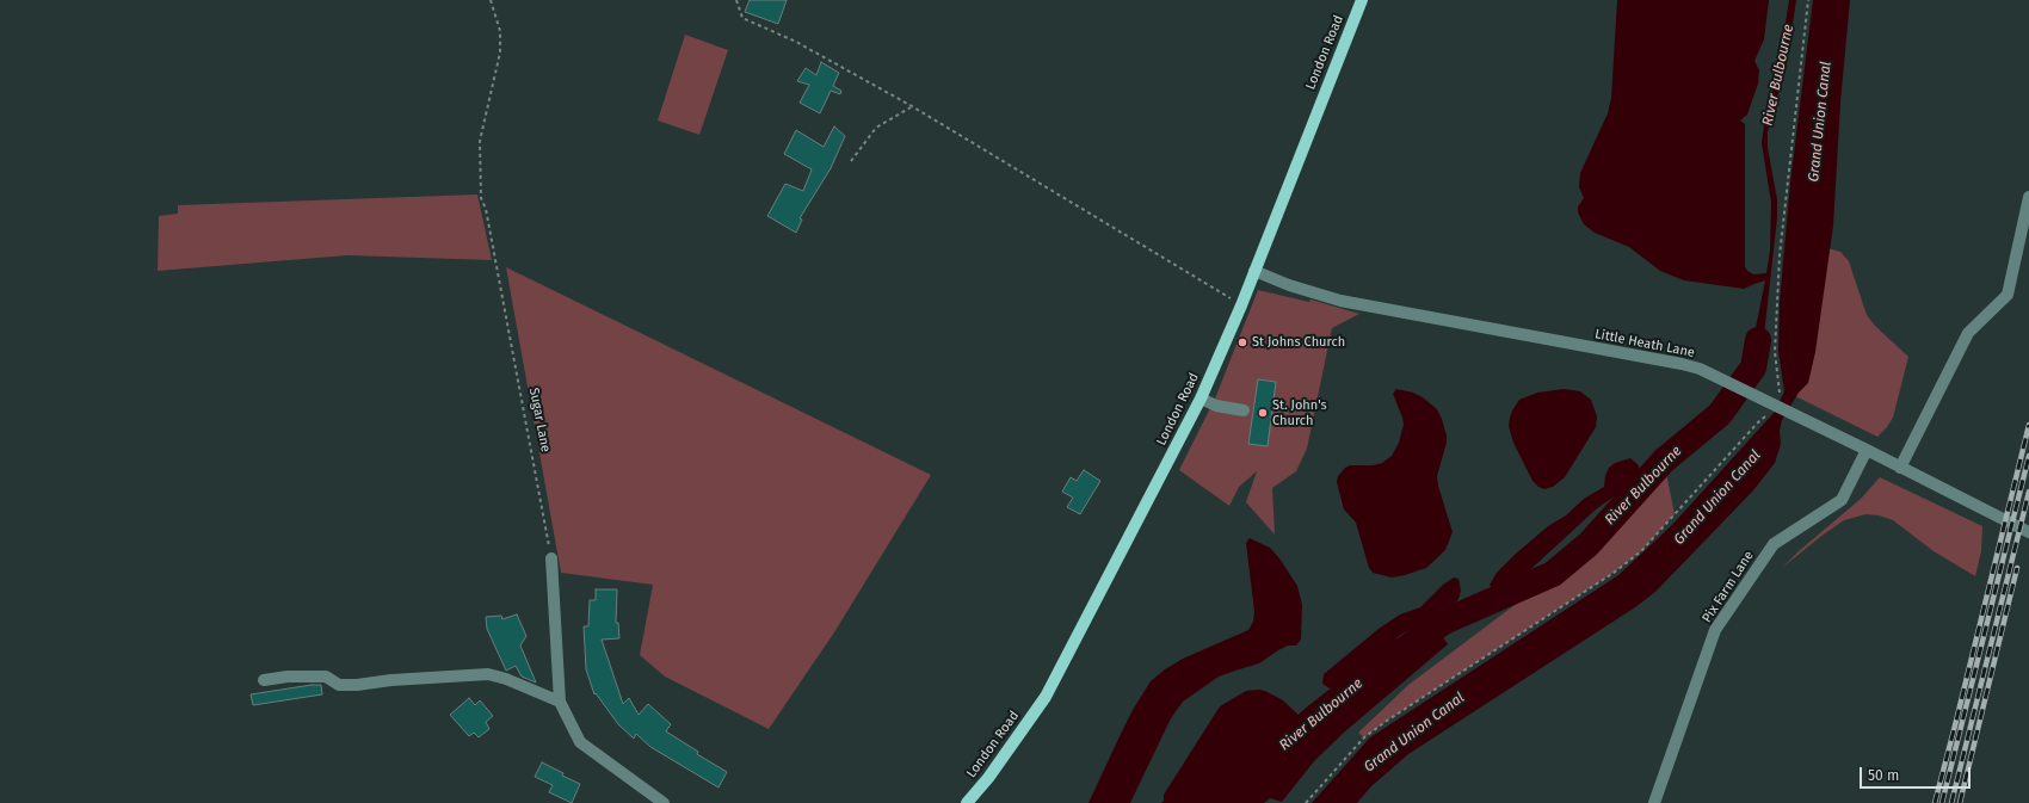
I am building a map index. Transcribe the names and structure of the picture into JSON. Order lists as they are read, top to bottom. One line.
{"streets":{"main road":["London Road"],"street":["Little Heath Lane","Pix Farm Lane"],"path":["Sugar Lane"]},"crossings":[["London Road","Little Heath Lane"],["Little Heath Lane","Pix Farm Lane"]],"water":["River Bulbourne","Grand Union Canal"],"places":["St Johns Church","St. John's Church"],"scale_bar":"50 m"}
